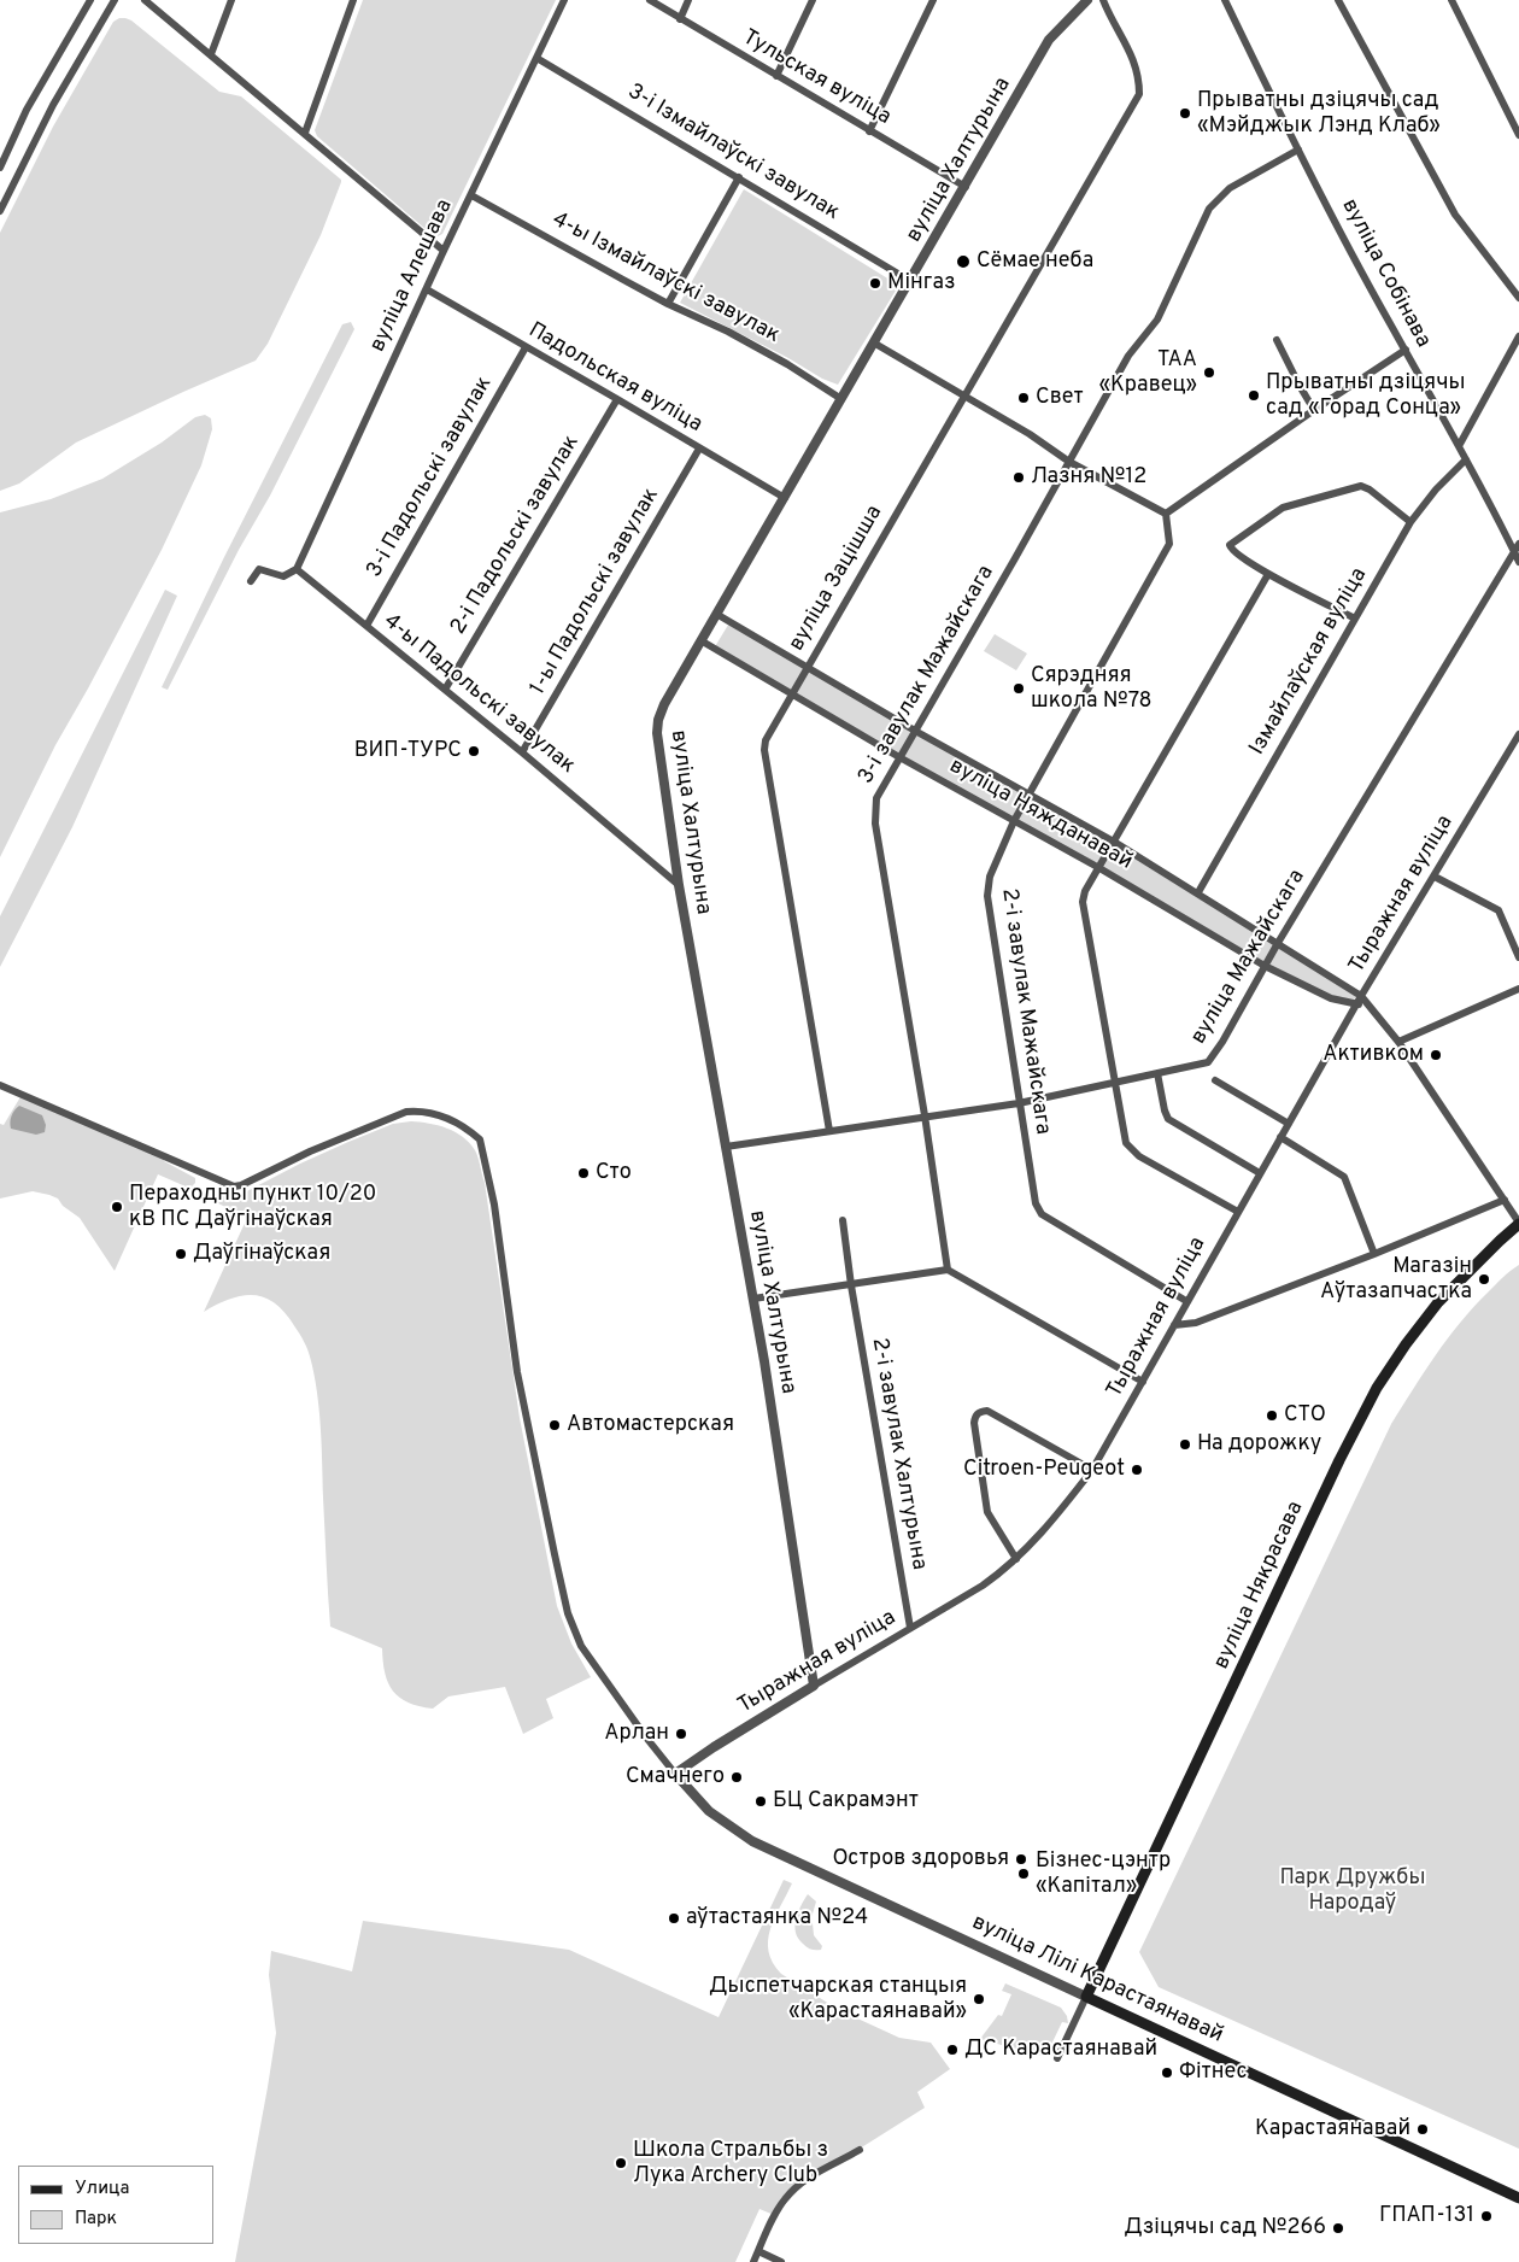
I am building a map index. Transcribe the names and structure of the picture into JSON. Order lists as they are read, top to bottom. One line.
{"streets":{"main road":["вуліца Някрасава","вуліца Лілі Карастаянавай"],"street":["Тульская вуліца","3-і Ізмайлаўскі завулак","вуліца Халтурына","вуліца Собінава","вуліца Алешава","4-ы Ізмайлаўскі завулак","Падольская вуліца","3-і Падольскі завулак","2-і Падольскі завулак","вуліца Зацішша","1-ы Падольскі завулак","Ізмайлаўская вуліца","3-і завулак Мажайскага","4-ы Падольскі завулак","вуліца Няжданавай","Тыражная вуліца","вуліца Мажайскага","2-і завулак Мажайскага","2-і завулак Халтурына"]},"crossings":[["Тульская вуліца","вуліца Халтурына"],["3-і Ізмайлаўскі завулак","вуліца Халтурына"],["3-і Ізмайлаўскі завулак","вуліца Алешава"],["вуліца Халтурына","4-ы Ізмайлаўскі завулак"],["вуліца Халтурына","Падольская вуліца"],["вуліца Халтурына","4-ы Падольскі завулак"],["вуліца Халтурына","вуліца Няжданавай"],["вуліца Халтурына","Тыражная вуліца"],["вуліца Халтурына","вуліца Мажайскага"],["вуліца Собінава","Ізмайлаўская вуліца"],["вуліца Собінава","3-і завулак Мажайскага"],["вуліца Собінава","вуліца Мажайскага"],["вуліца Алешава","4-ы Ізмайлаўскі завулак"],["вуліца Алешава","Падольская вуліца"],["вуліца Алешава","4-ы Падольскі завулак"],["Падольская вуліца","3-і Падольскі завулак"],["Падольская вуліца","2-і Падольскі завулак"],["Падольская вуліца","1-ы Падольскі завулак"],["3-і Падольскі завулак","4-ы Падольскі завулак"],["2-і Падольскі завулак","4-ы Падольскі завулак"],["вуліца Зацішша","вуліца Няжданавай"],["вуліца Зацішша","вуліца Мажайскага"],["1-ы Падольскі завулак","4-ы Падольскі завулак"],["Ізмайлаўская вуліца","вуліца Няжданавай"],["3-і завулак Мажайскага","вуліца Няжданавай"],["3-і завулак Мажайскага","вуліца Мажайскага"],["вуліца Няжданавай","Тыражная вуліца"],["вуліца Няжданавай","вуліца Мажайскага"],["вуліца Няжданавай","2-і завулак Мажайскага"],["вуліца Няжданавай","вуліца Някрасава"],["Тыражная вуліца","2-і завулак Мажайскага"],["Тыражная вуліца","2-і завулак Халтурына"],["Тыражная вуліца","вуліца Лілі Карастаянавай"],["вуліца Мажайскага","2-і завулак Мажайскага"],["вуліца Някрасава","вуліца Лілі Карастаянавай"]],"parks":["Парк Дружбы Народаў"],"places":["Прыватны дзіцячы сад «Мэйджык Лэнд Клаб»","Сёмае неба","Мінгаз","ТАА «Кравец»","Прыватны дзіцячы сад «Горад Сонца»","Свет","Лазня №12","Сярэдняя школа №78","ВИП-ТУРС","Активком","Сто","Пераходны пункт 10/20 кВ ПС Даўгінаўская","Даўгінаўская","Магазін Аўтазапчастка","СТО","Автомастерская","На дорожку","Citroen-Peugeot","Арлан","Смачнего","БЦ Сакрамэнт","Остров здоровья","Бізнес-цэнтр «Капітал»","аўтастаянка №24","Дыспетчарская станцыя «Карастаянавай»","ДС Карастаянавай","Фітнес","Карастаянавай","Школа Стральбы з Лука Archery Club","ГПАП-131","Дзіцячы сад №266"],"legend":["Улица","Парк"]}
